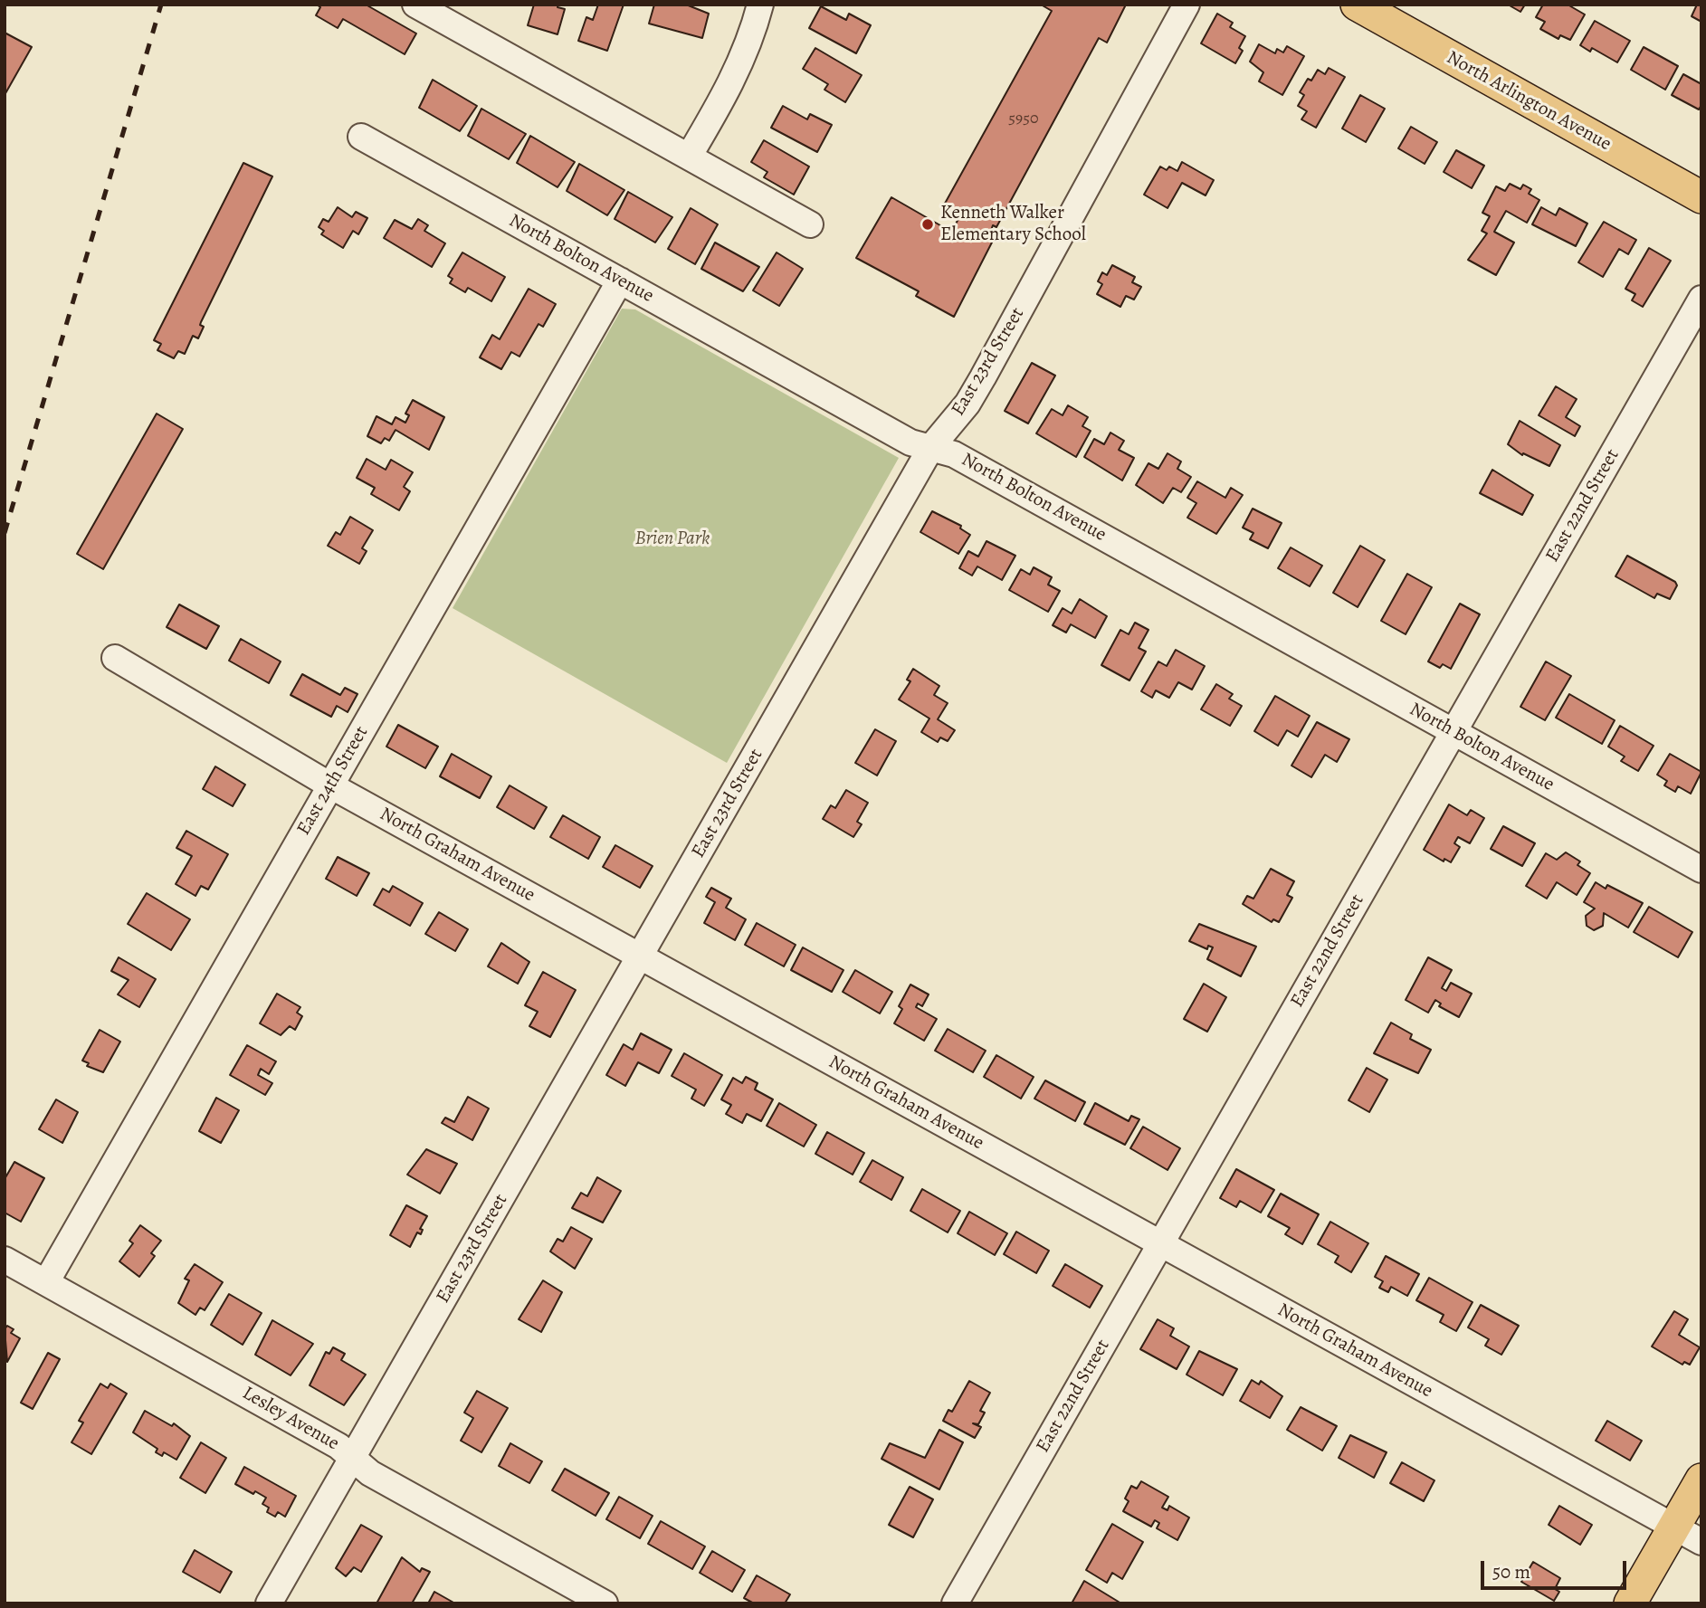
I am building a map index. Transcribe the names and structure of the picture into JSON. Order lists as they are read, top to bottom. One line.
{"streets":{"main road":["North Arlington Avenue"],"street":["North Bolton Avenue","East 23rd Street","East 22nd Street","East 24th Street","North Graham Avenue","Lesley Avenue"]},"crossings":[["North Bolton Avenue","East 23rd Street"],["North Bolton Avenue","East 22nd Street"],["North Bolton Avenue","East 24th Street"],["East 23rd Street","North Graham Avenue"],["East 23rd Street","Lesley Avenue"],["East 22nd Street","North Graham Avenue"],["East 24th Street","North Graham Avenue"],["East 24th Street","Lesley Avenue"]],"parks":["Brien Park"],"places":["Kenneth Walker Elementary School"],"house_numbers":["5950"],"scale_bar":"50 m"}
